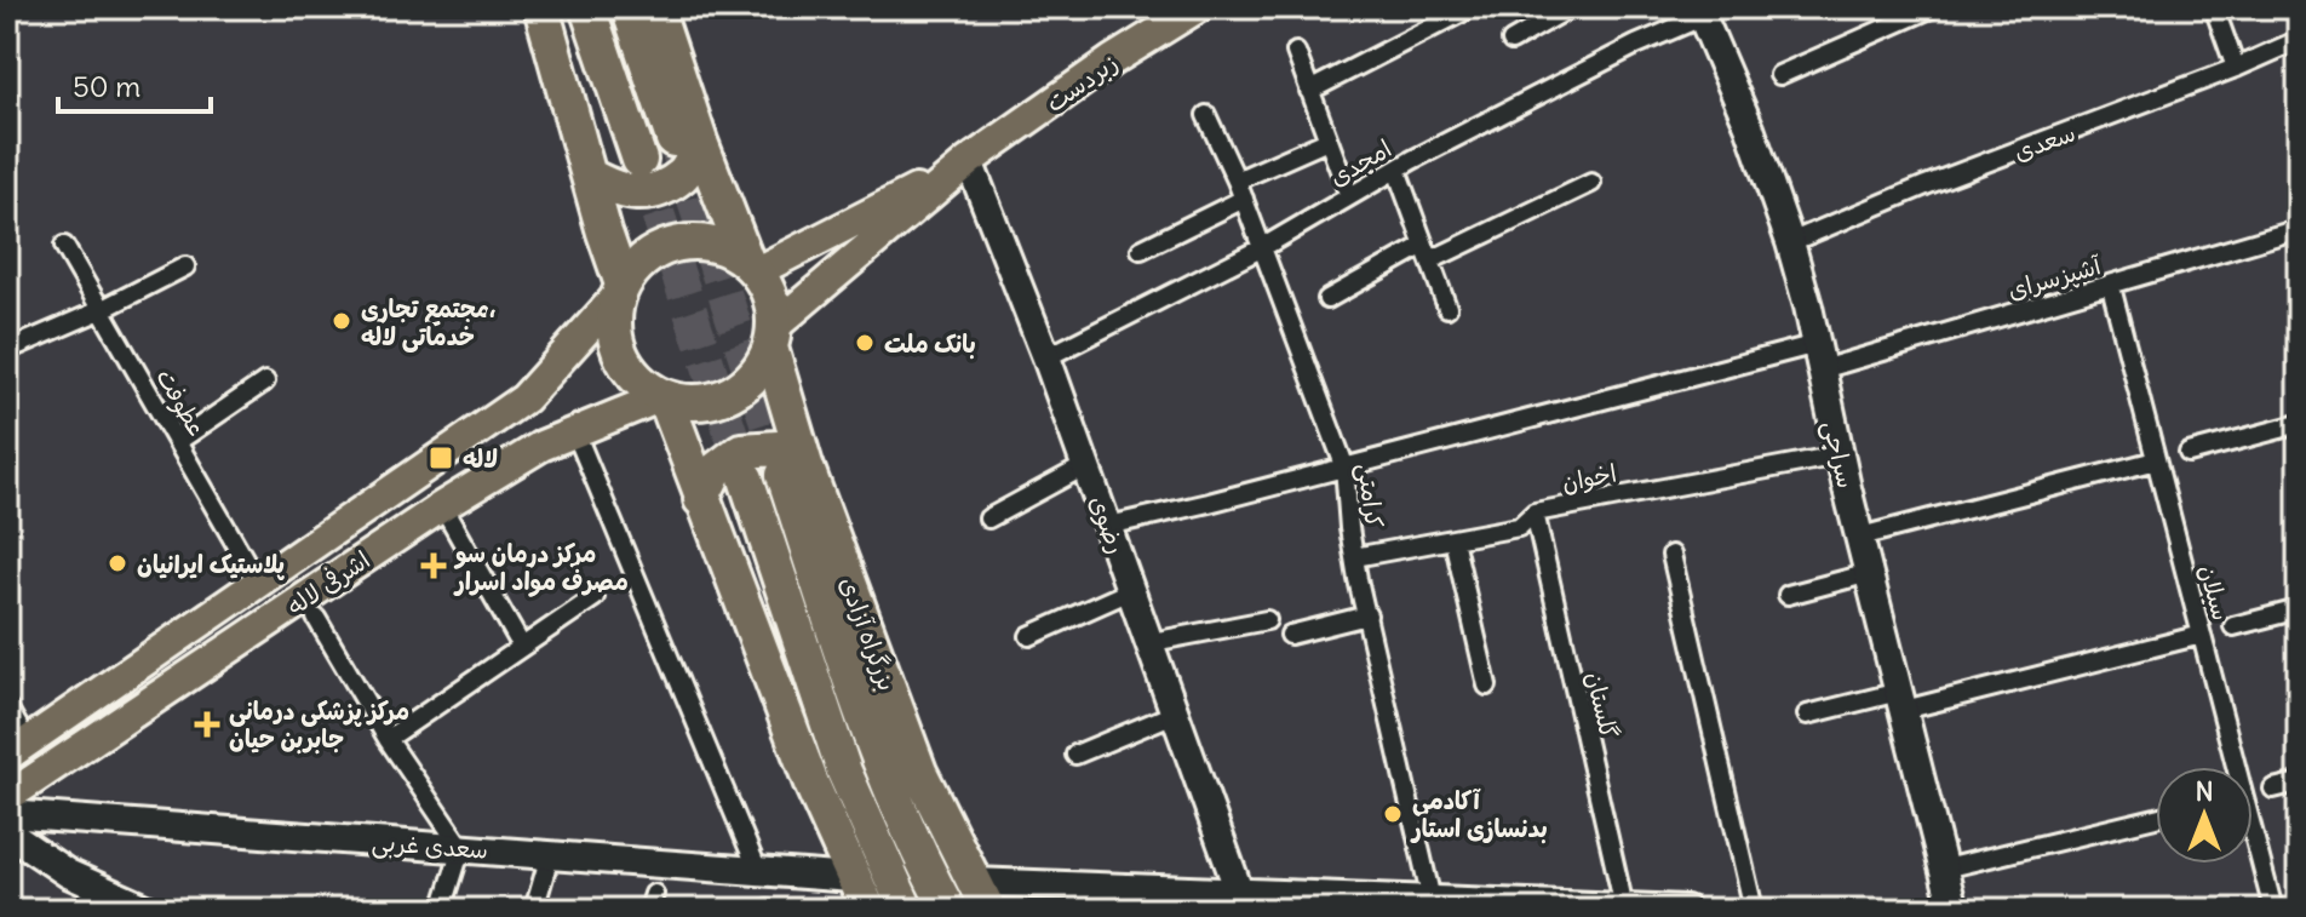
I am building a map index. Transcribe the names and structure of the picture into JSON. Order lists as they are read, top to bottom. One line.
{"streets":{"highway":["بزرگراه آزادی"],"main road":["زبردست","اشرفی لاله"],"street":["سعدی","امجدی","آشپزسرای","عطوفت","سراجی","اخوان","کرامتی","رضوی","سبلان","گلستان","سعدی غربی"]},"crossings":[["زبردست","رضوی"],["زبردست","اشرفی لاله"],["زبردست","بزرگراه آزادی"],["سعدی","سراجی"],["امجدی","سراجی"],["امجدی","کرامتی"],["امجدی","رضوی"],["آشپزسرای","سراجی"],["آشپزسرای","کرامتی"],["آشپزسرای","رضوی"],["آشپزسرای","سبلان"],["عطوفت","اشرفی لاله"],["سراجی","اخوان"],["اخوان","کرامتی"],["اخوان","گلستان"],["اشرفی لاله","بزرگراه آزادی"]],"places":{"other":["مجتمع تجاری، خدماتی لاله","بانک ملت","پلاستیک ایرانیان","آکادمی بدنسازی استار"],"transit":["لاله"],"health":["مرکز درمان سو مصرف مواد اسرار","مرکز پزشکی درمانی جابربن حیان"]},"scale_bar":"50 m","north":"top"}
